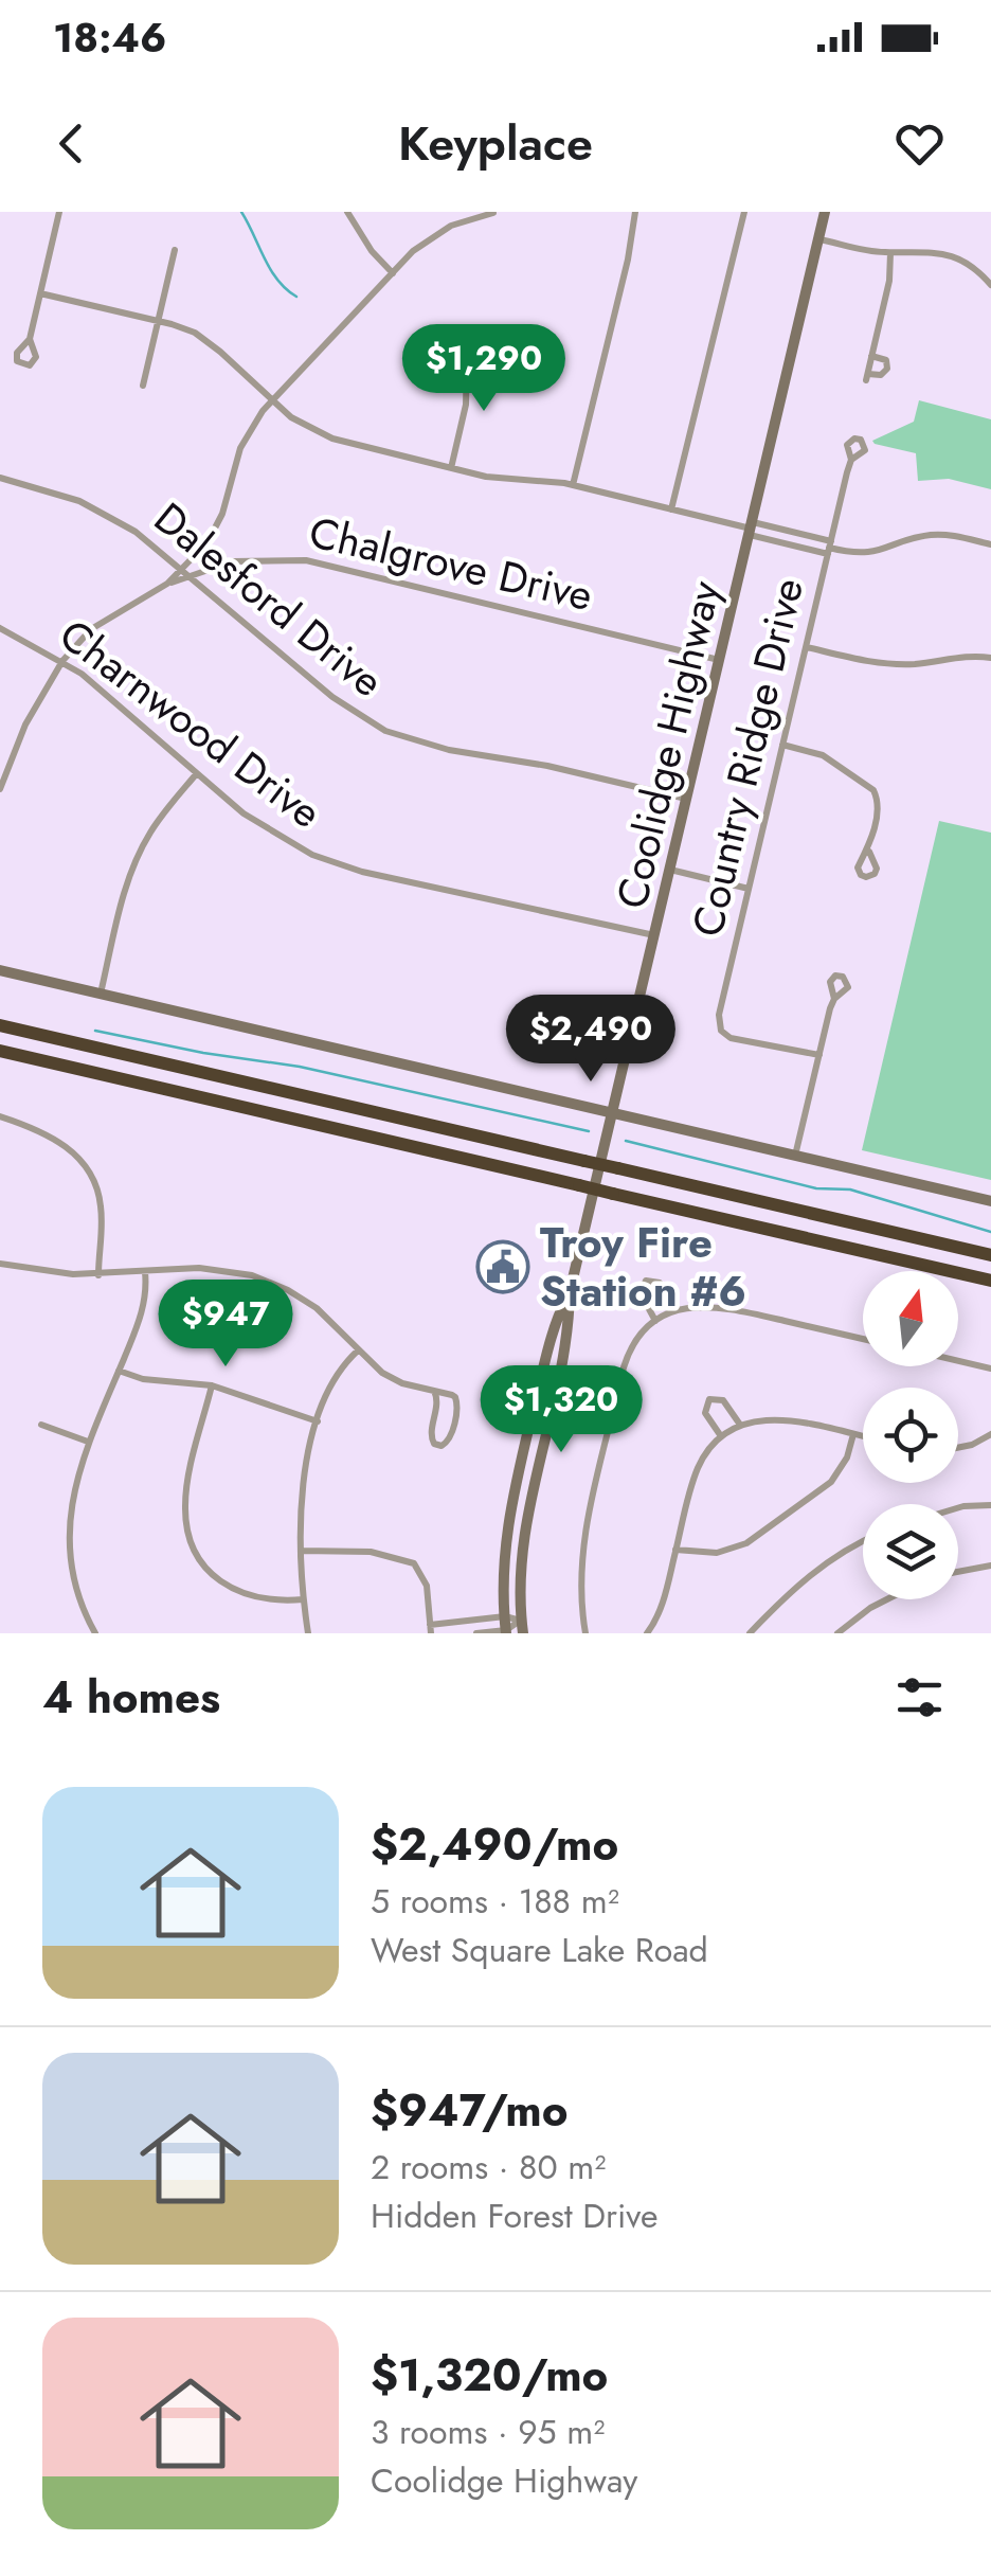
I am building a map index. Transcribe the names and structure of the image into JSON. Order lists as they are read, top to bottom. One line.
{"streets":{"main road":["Coolidge Highway"],"street":["Chalgrove Drive","Dalesford Drive","Charnwood Drive","Country Ridge Drive"]},"crossings":[["Chalgrove Drive","Dalesford Drive"],["Chalgrove Drive","Coolidge Highway"],["Dalesford Drive","Coolidge Highway"],["Charnwood Drive","Coolidge Highway"]],"places":{"public building":["Troy Fire Station #6"]},"north":"top","page":{"status":"18:46","header":"Keyplace","price":["$1,290","$2,490","$947","$1,320"],"heading":"4 homes","list":[{"name":"$2,490/mo","note":"5 rooms · 188 m² · West Square Lake Road"},{"name":"$947/mo","note":"2 rooms · 80 m² · Hidden Forest Drive"},{"name":"$1,320/mo","note":"3 rooms · 95 m² · Coolidge Highway"}]}}
